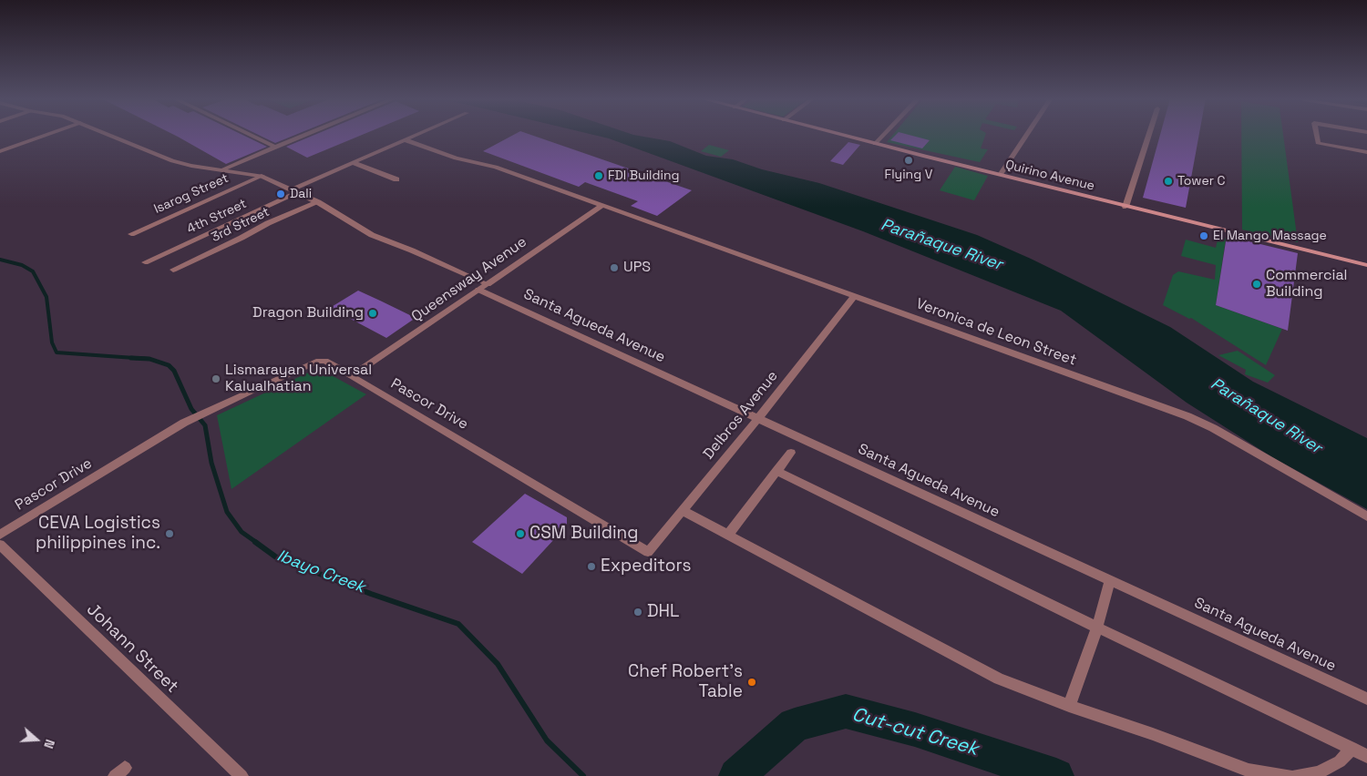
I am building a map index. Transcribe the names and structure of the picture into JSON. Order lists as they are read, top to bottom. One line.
{"streets":{"main road":["Quirino Avenue"],"street":["Isarog Street","4th Street","3rd Street","Queensway Avenue","Santa Agueda Avenue","Veronica de Leon Street","Pascor Drive","Delbros Avenue","Johann Street"]},"crossings":[["Isarog Street","Santa Agueda Avenue"],["4th Street","Santa Agueda Avenue"],["4th Street","Veronica de Leon Street"],["3rd Street","Santa Agueda Avenue"],["Queensway Avenue","Santa Agueda Avenue"],["Queensway Avenue","Veronica de Leon Street"],["Queensway Avenue","Pascor Drive"],["Santa Agueda Avenue","Delbros Avenue"],["Veronica de Leon Street","Delbros Avenue"],["Pascor Drive","Delbros Avenue"]],"water":["Parañaque River","Ibayo Creek","Cut-cut Creek"],"places":["Flying V","FDI Building","Tower C","Dali","El Mango Massage","UPS","Commercial Building","Dragon Building","Lismarayan Universal Kalualhatian","CEVA Logistics philippines inc.","CSM Building","Expeditors","DHL","Chef Robert's Table"],"north":"right"}
